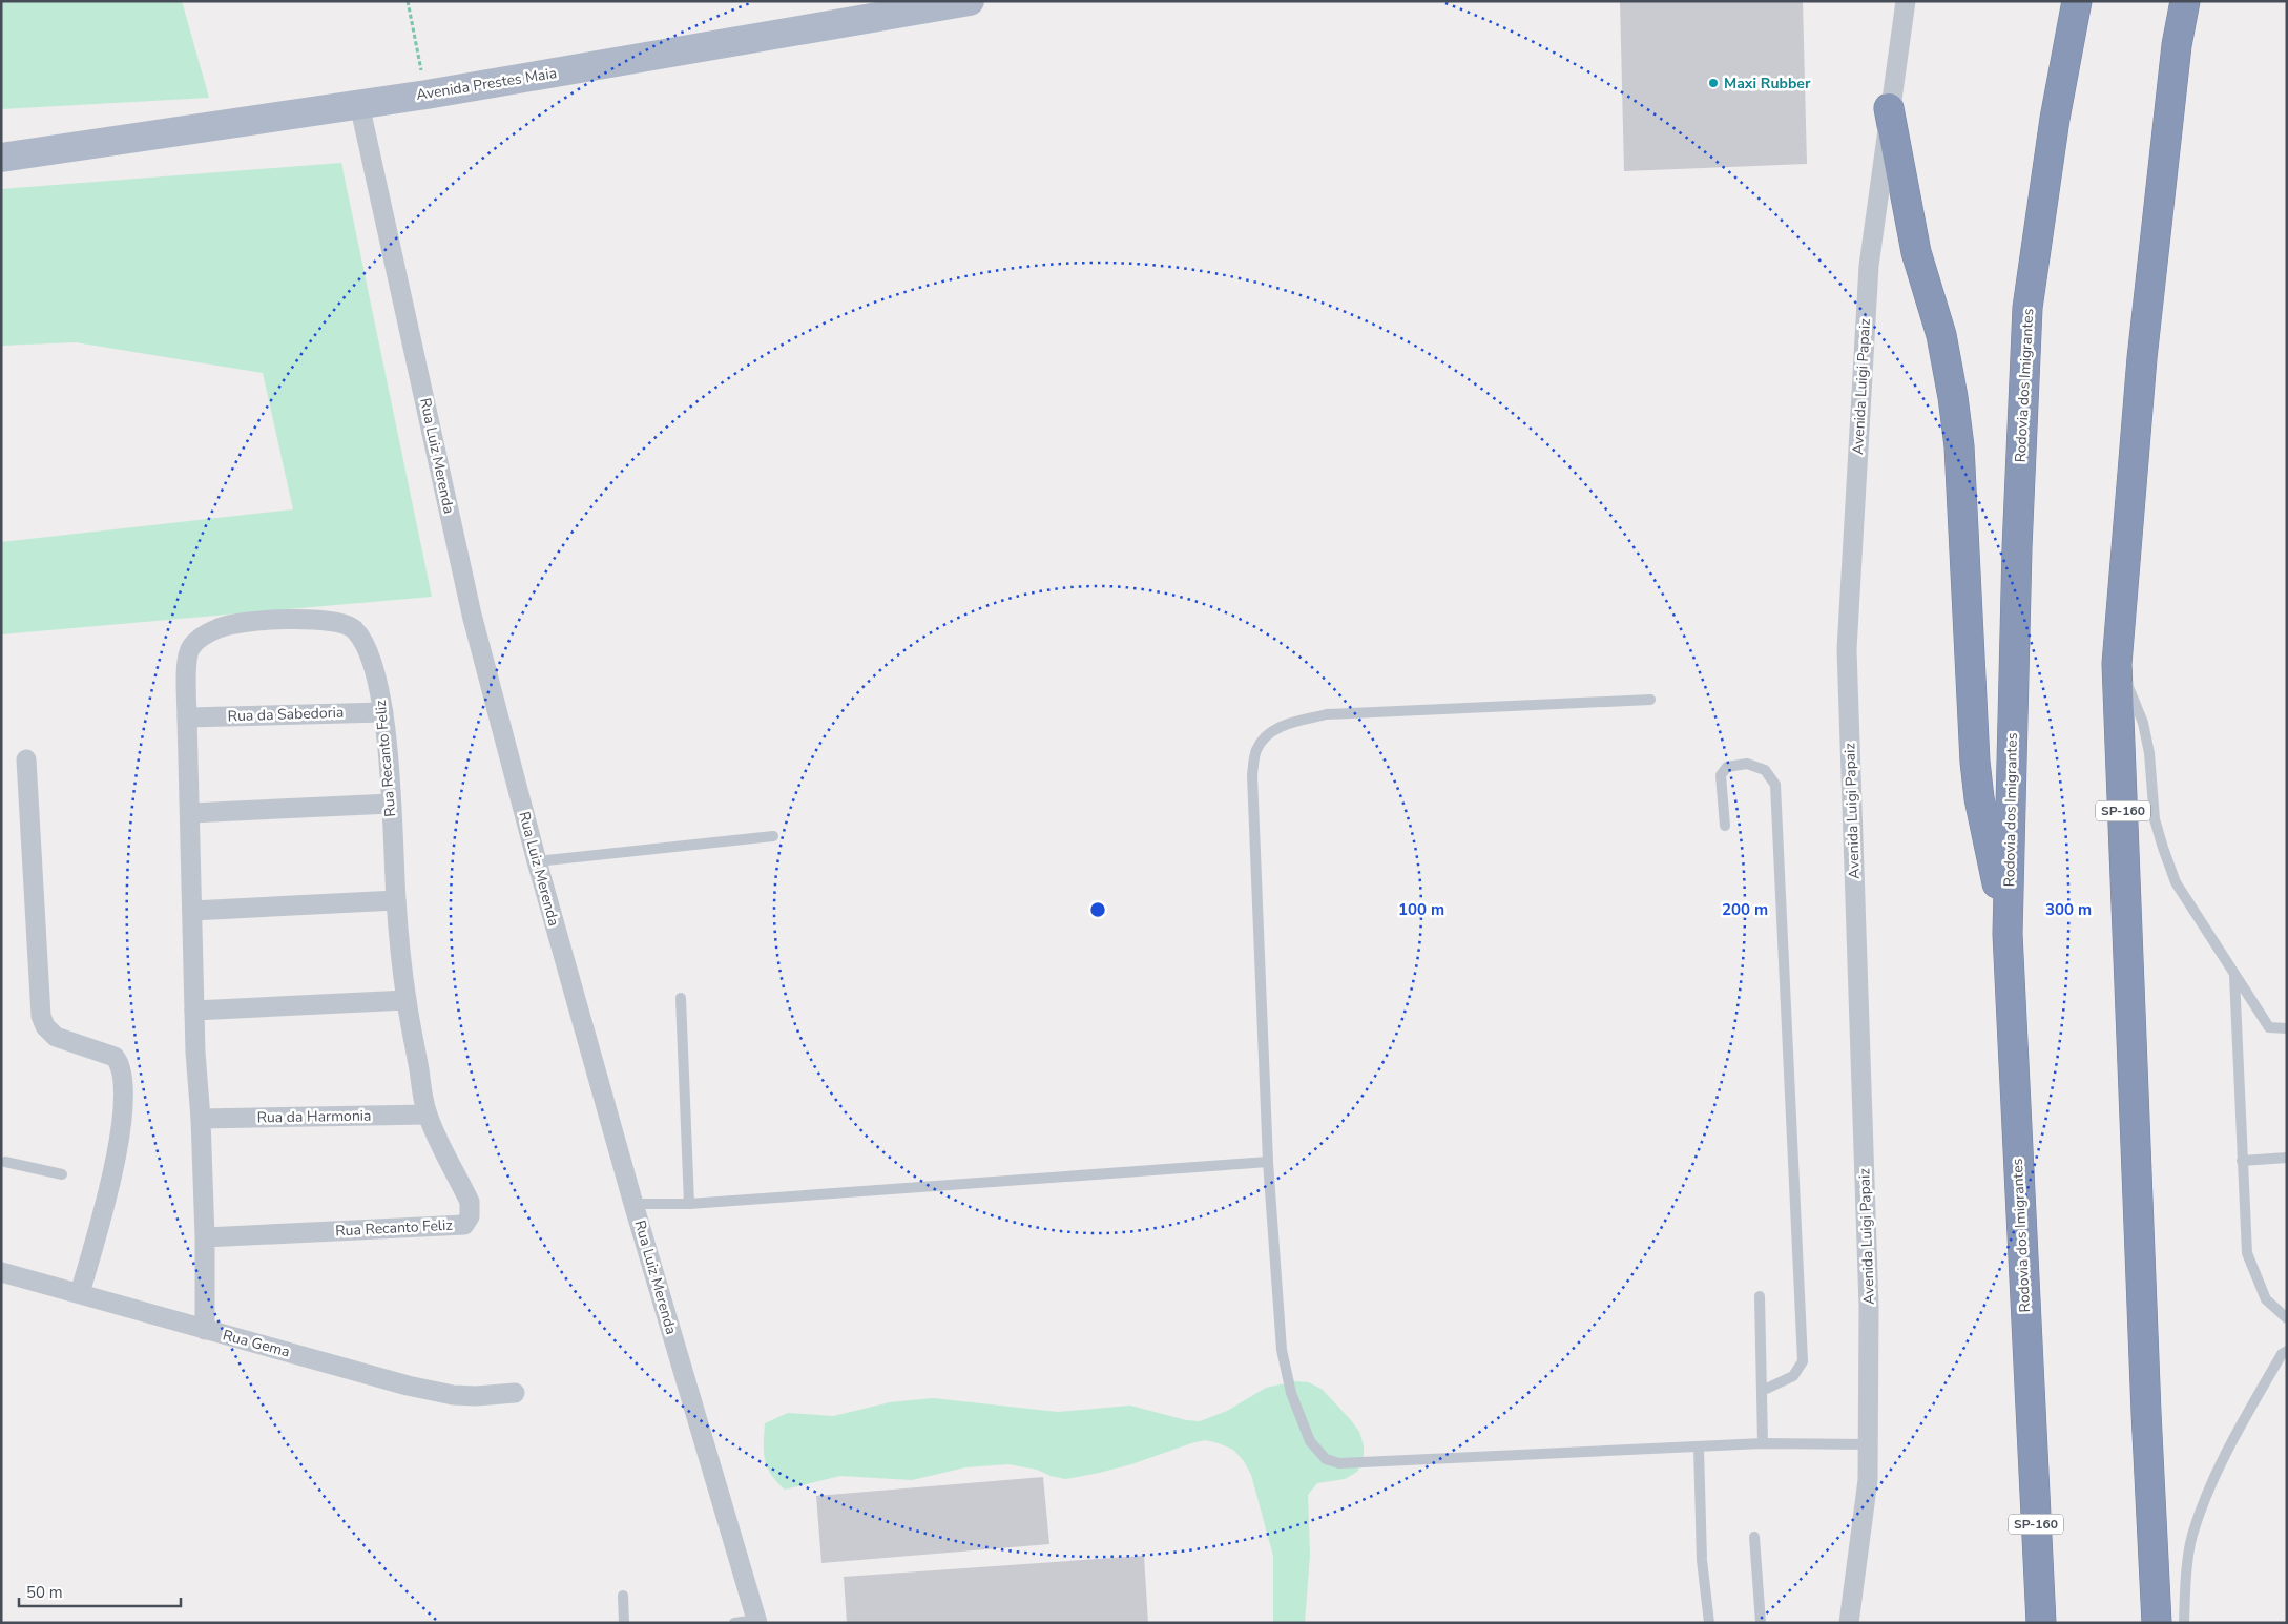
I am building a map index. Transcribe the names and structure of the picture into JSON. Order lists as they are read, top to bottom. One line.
{"streets":{"highway":["Rodovia dos Imigrantes","SP-160"],"main road":["Avenida Prestes Maia"],"street":["Avenida Luigi Papaiz","Rua Luiz Merenda","Rua da Sabedoria","Rua Recanto Feliz","Rua da Harmonia","Rua Gema"]},"crossings":[["Avenida Prestes Maia","Rua Luiz Merenda"],["Rua da Sabedoria","Rua Recanto Feliz"],["Rua Recanto Feliz","Rua da Harmonia"],["Rua Recanto Feliz","Rua Gema"]],"places":["Maxi Rubber"],"scale_bar":"50 m","rings":["100 m","200 m","300 m"]}
